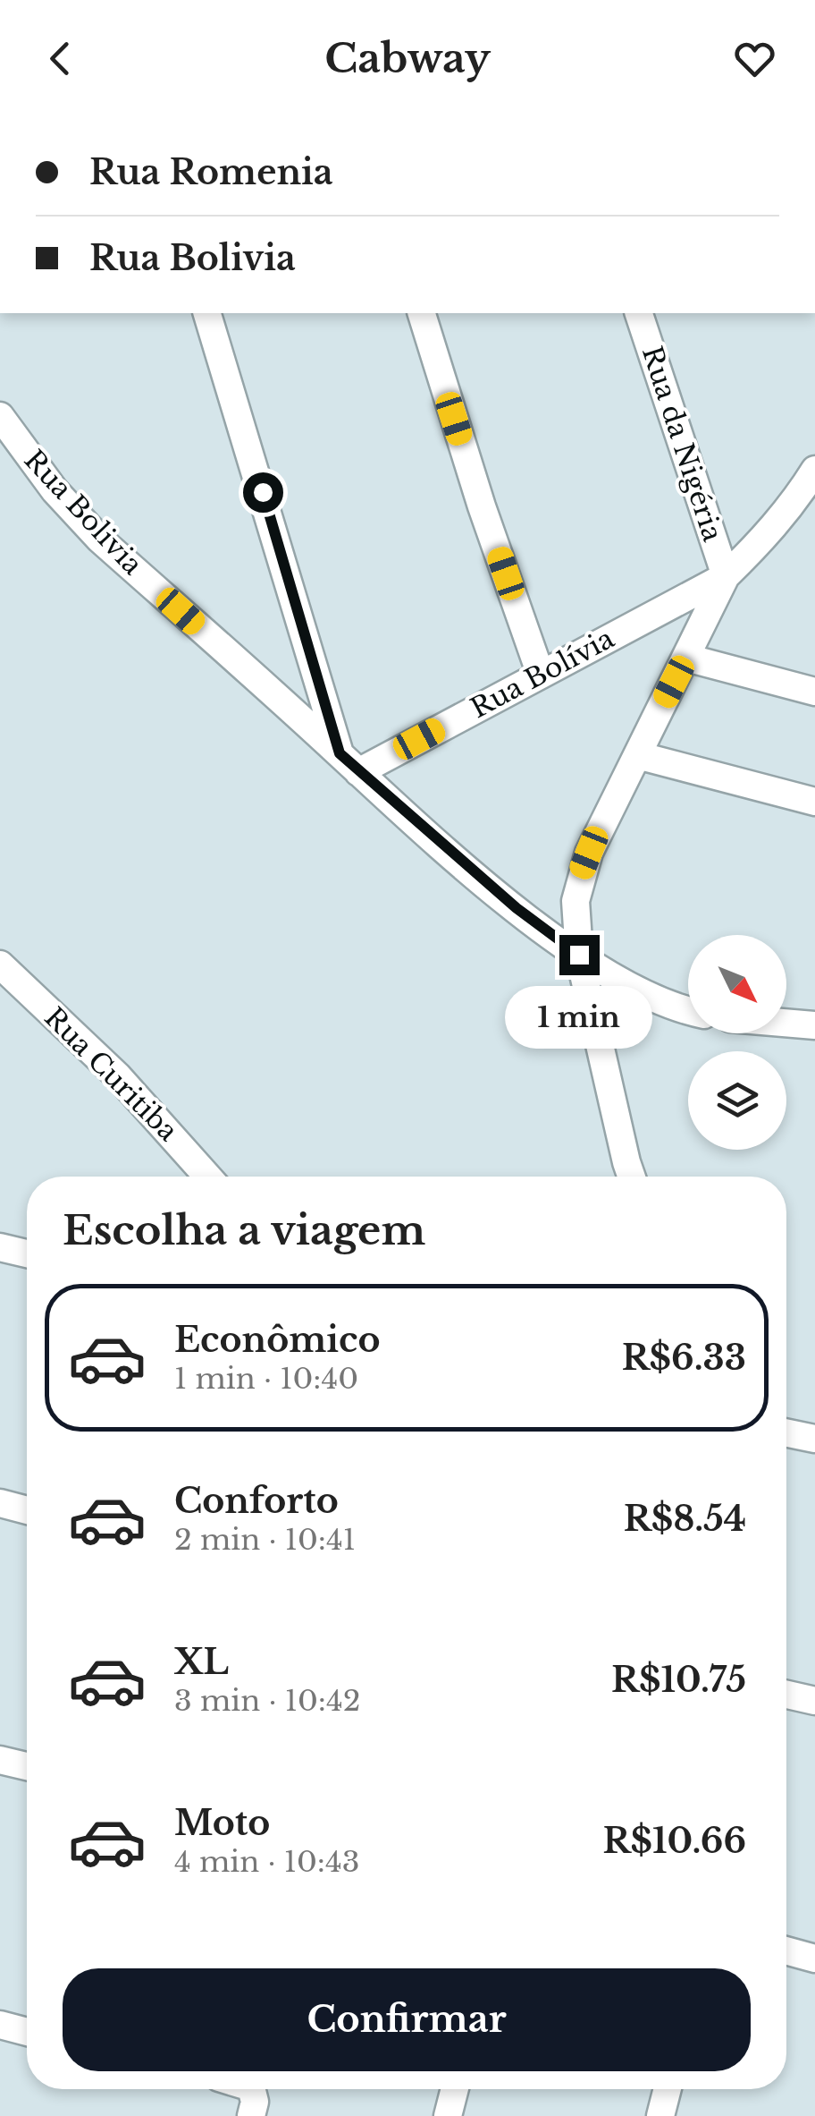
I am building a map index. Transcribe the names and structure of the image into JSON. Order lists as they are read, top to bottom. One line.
{"streets":{"street":["Rua da Nigéria","Rua Bolivia","Rua Bolívia","Rua Curitiba"]},"crossings":[["Rua da Nigéria","Rua Bolívia"],["Rua Bolivia","Rua Bolívia"]],"north":"bottom right","page":{"header":"Cabway","banner":["Rua Romenia","Rua Bolivia"],"bubble":"1 min","heading":"Escolha a viagem","list":[{"name":"Econômico","note":"1 min · 10:40","value":"R$6.33"},{"name":"Conforto","note":"2 min · 10:41","value":"R$8.54"},{"name":"XL","note":"3 min · 10:42","value":"R$10.75"},{"name":"Moto","note":"4 min · 10:43","value":"R$10.66"}],"buttons":"Confirmar"}}
